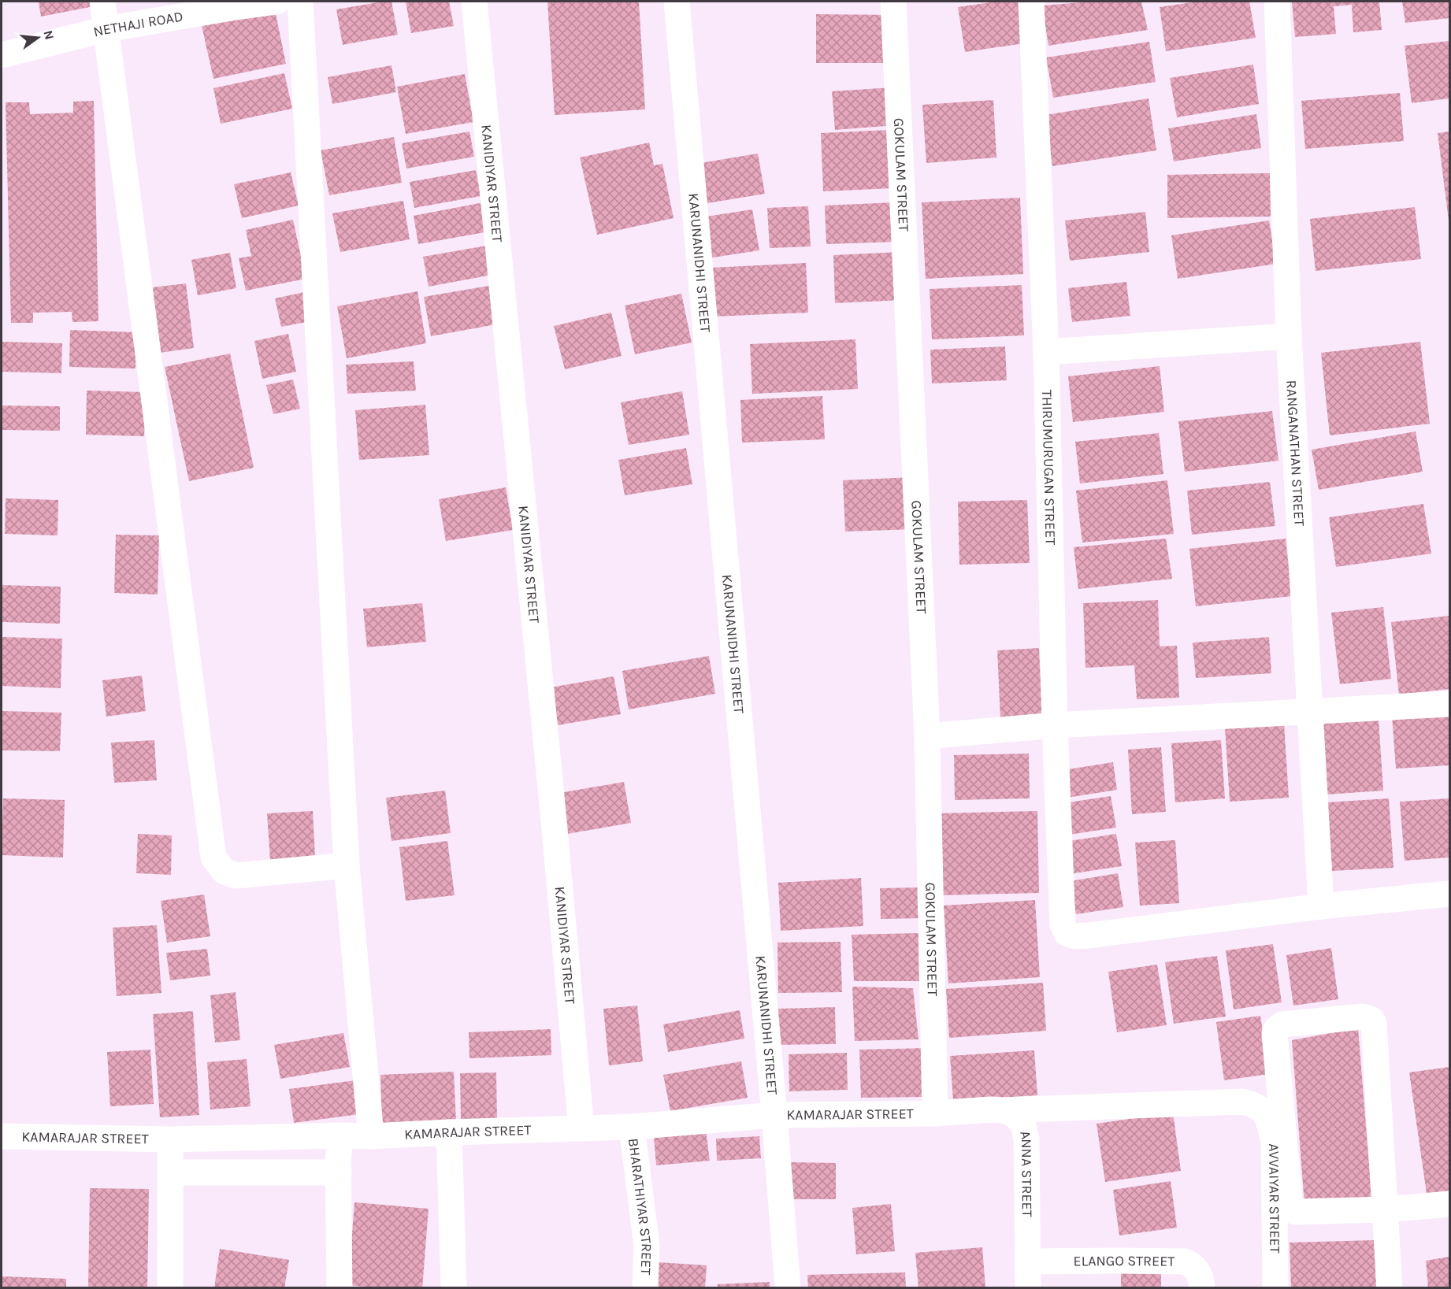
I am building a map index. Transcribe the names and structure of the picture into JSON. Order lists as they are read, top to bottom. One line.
{"streets":{"street":["NETHAJI ROAD","GOKULAM STREET","KANIDIYAR STREET","KARUNANIDHI STREET","RANGANATHAN STREET","THIRUMURUGAN STREET","KAMARAJAR STREET","ANNA STREET","AVVAIYAR STREET","BHARATHIYAR STREET","ELANGO STREET"]},"crossings":[["GOKULAM STREET","KAMARAJAR STREET"],["KANIDIYAR STREET","KAMARAJAR STREET"],["KARUNANIDHI STREET","KAMARAJAR STREET"],["RANGANATHAN STREET","THIRUMURUGAN STREET"],["KAMARAJAR STREET","BHARATHIYAR STREET"],["ANNA STREET","AVVAIYAR STREET"],["ANNA STREET","ELANGO STREET"]],"north":"right"}
